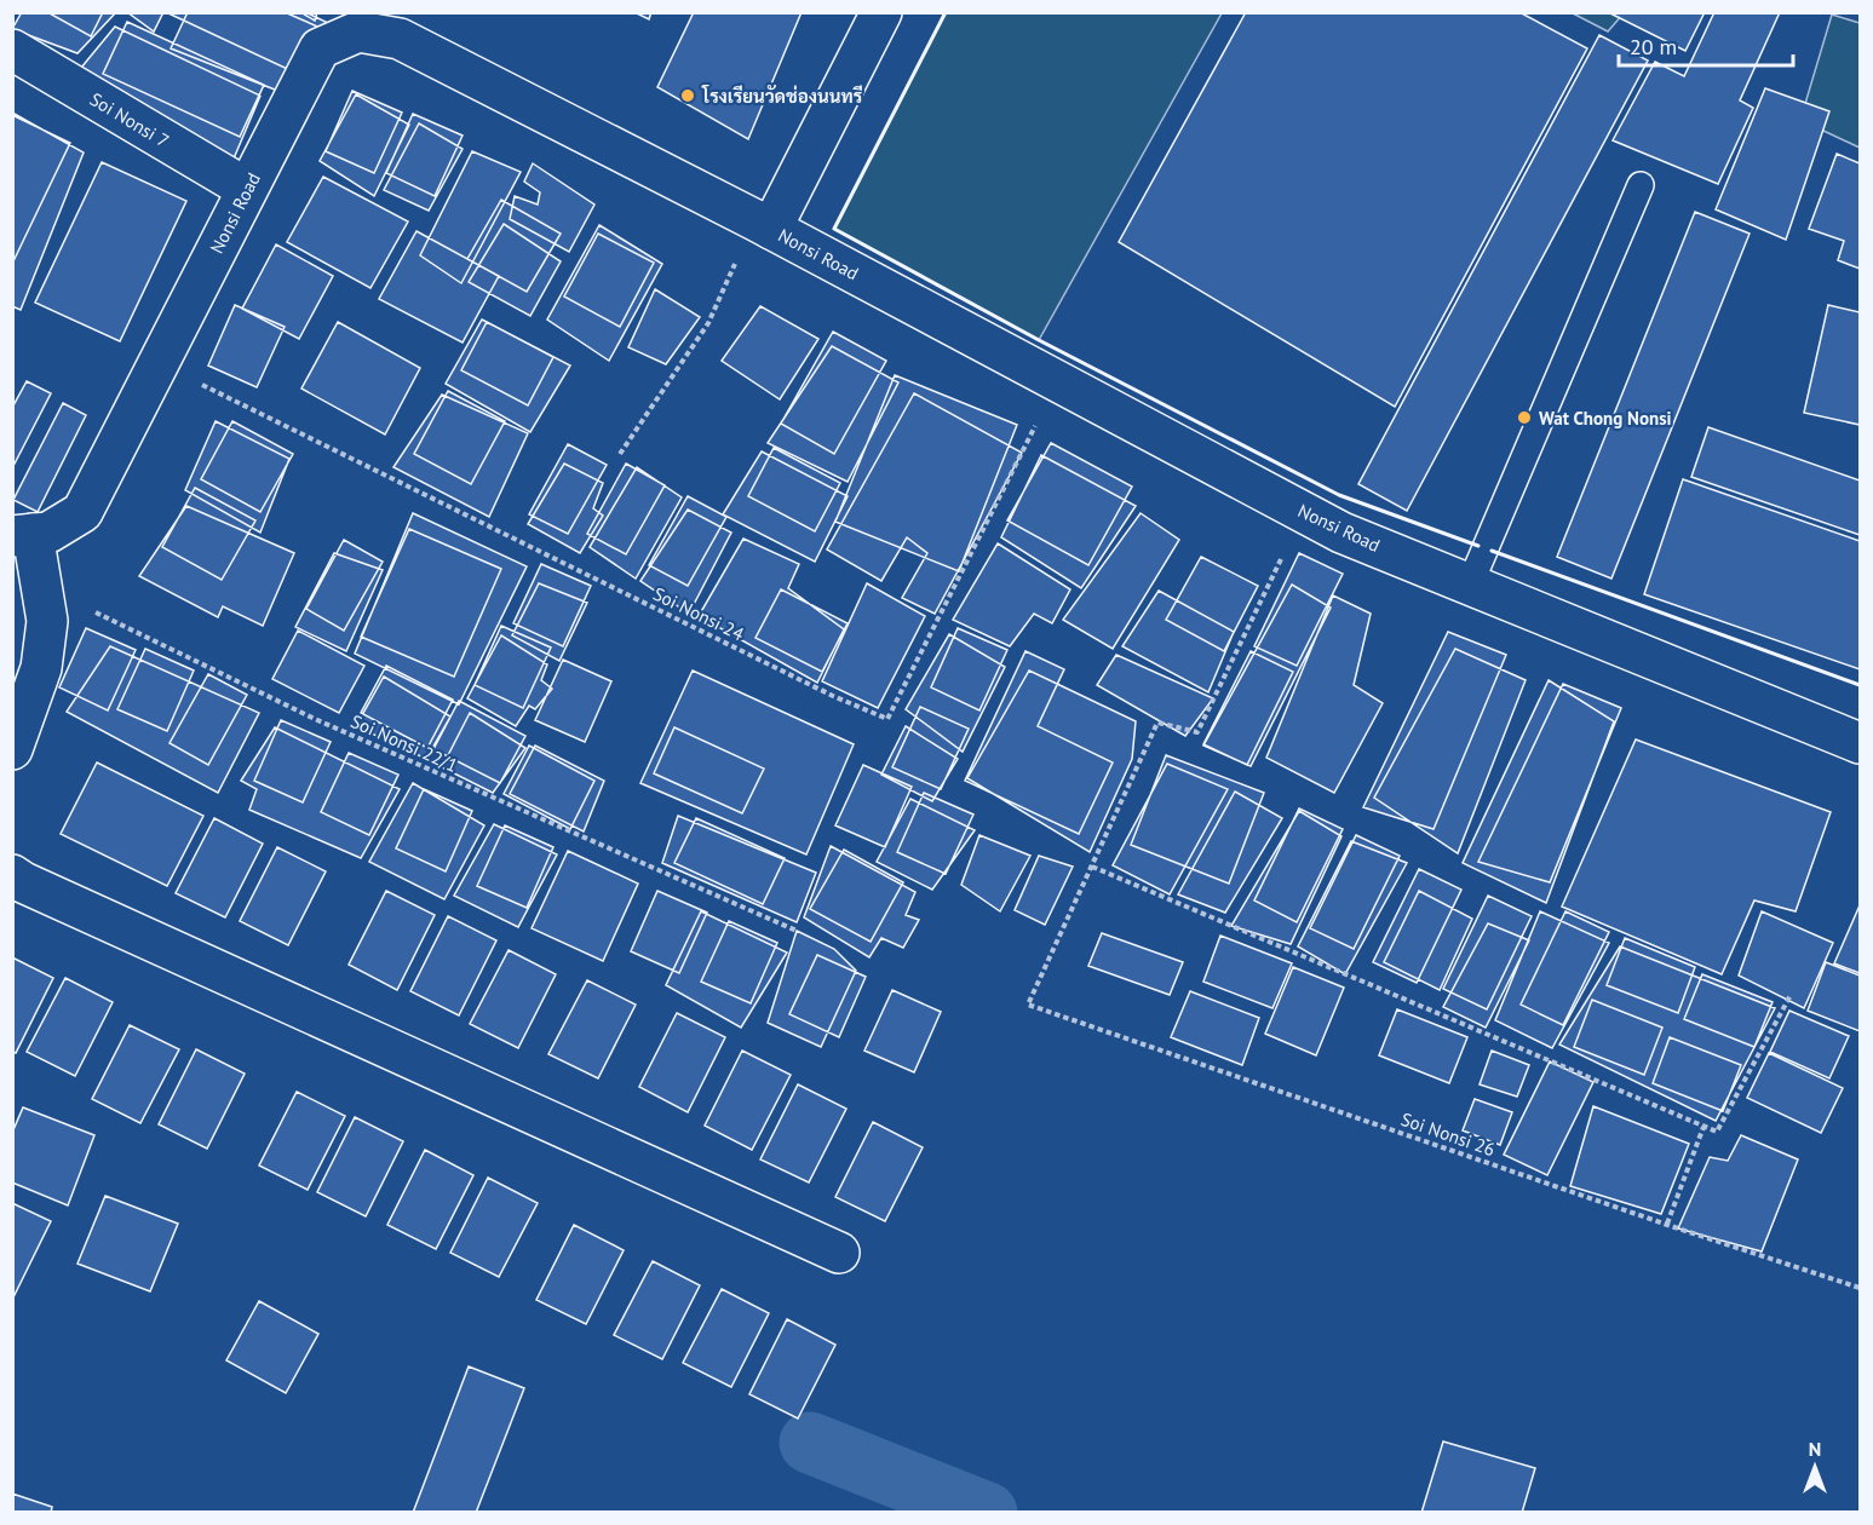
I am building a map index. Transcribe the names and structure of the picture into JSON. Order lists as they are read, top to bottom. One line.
{"streets":{"street":["Soi Nonsi 7","Nonsi Road"],"path":["Soi Nonsi 24","Soi Nonsi 22/1","Soi Nonsi 26"]},"crossings":[["Soi Nonsi 7","Nonsi Road"],["Nonsi Road","Soi Nonsi 24"]],"places":["โรงเรียนวัดช่องนนทรี","Wat Chong Nonsi"],"scale_bar":"20 m","north":"top"}
